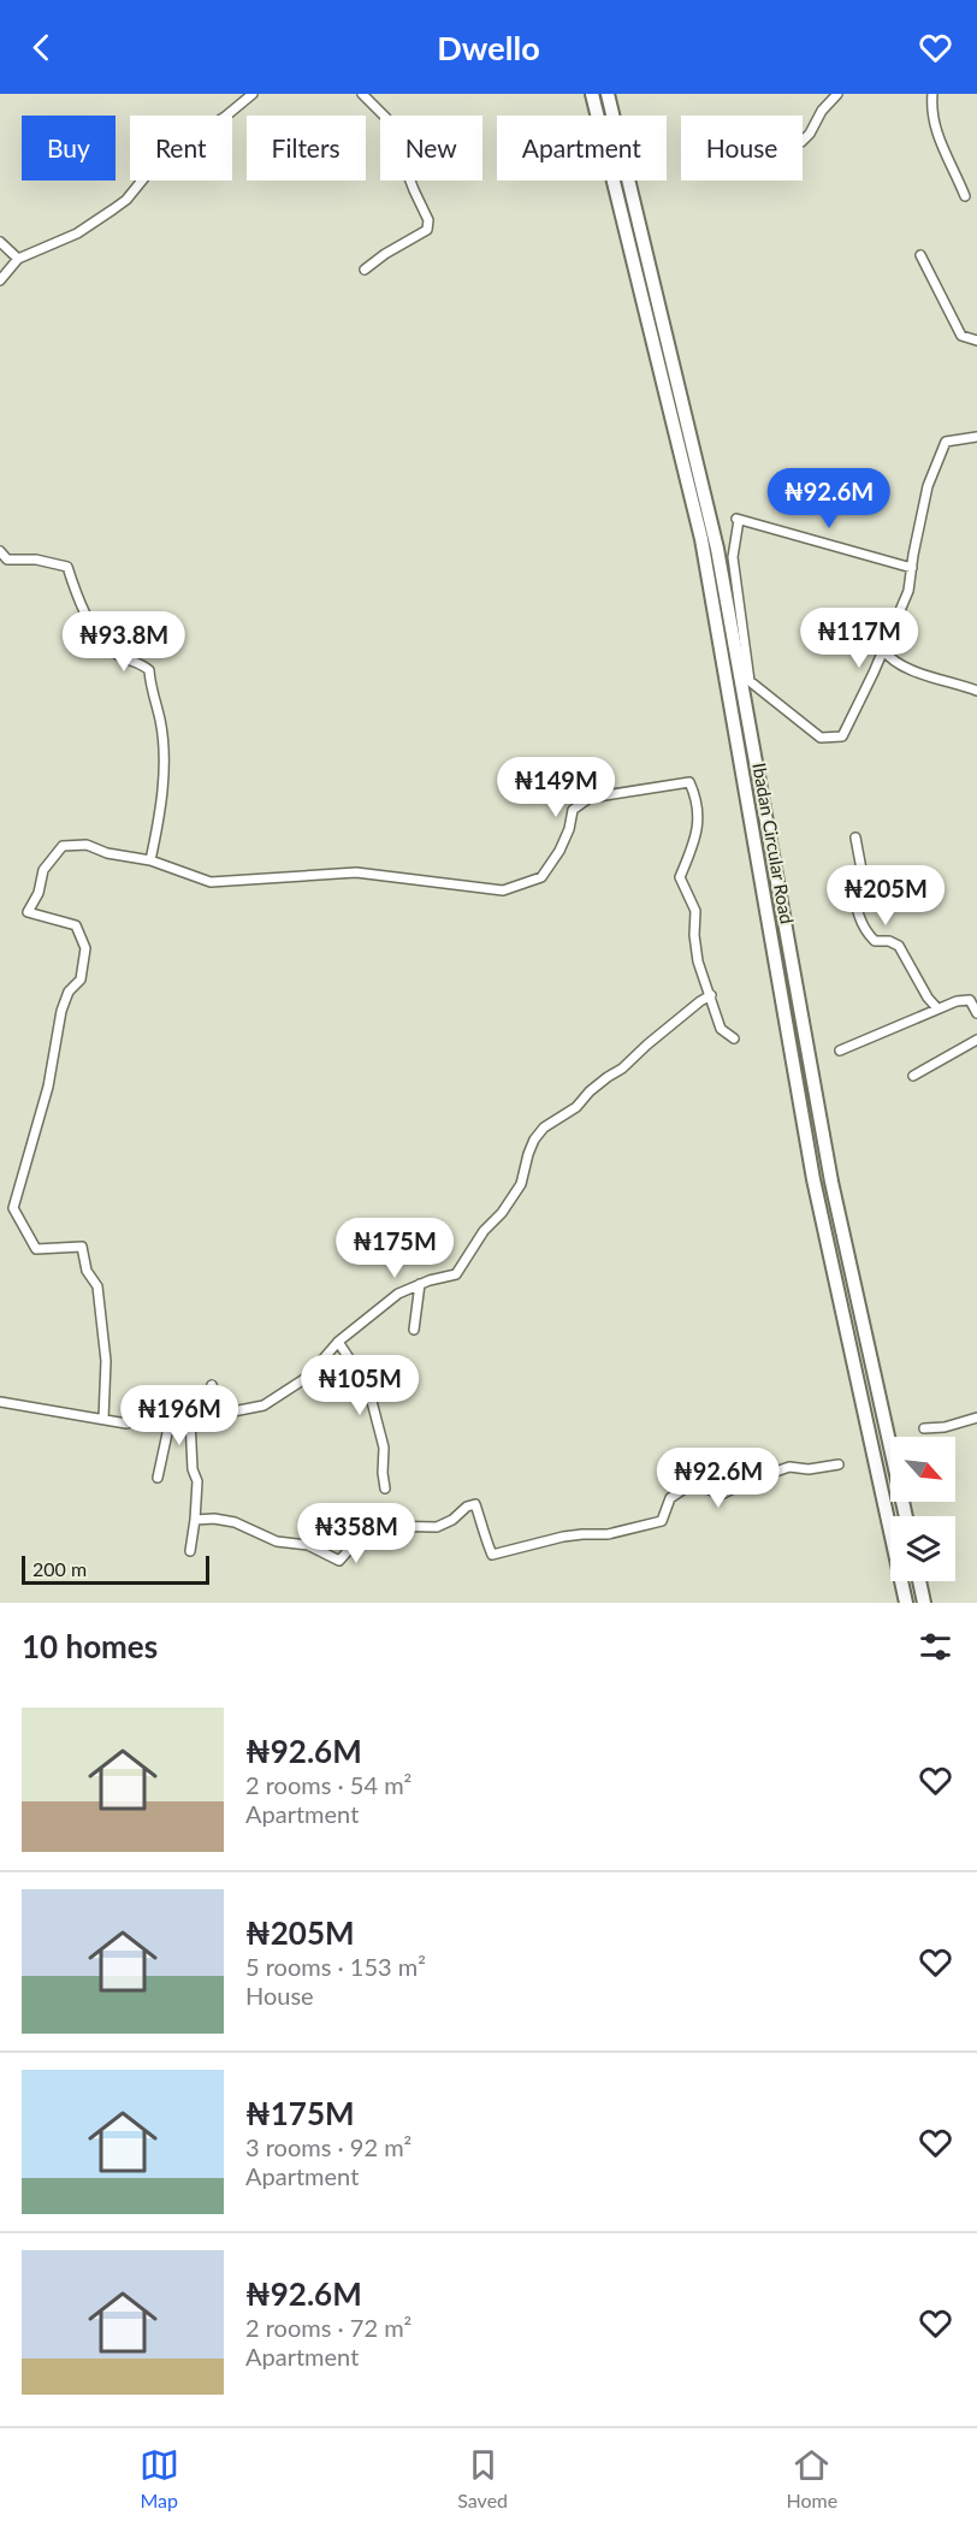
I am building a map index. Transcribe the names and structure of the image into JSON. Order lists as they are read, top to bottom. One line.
{"streets":{"highway":["Ibadan Circular Road"]},"scale_bar":"200 m","north":"bottom right","page":{"header":"Dwello","chip":["Buy","Rent","Filters","New","Apartment","House"],"price":["₦92.6M","₦117M","₦93.8M","₦149M","₦205M","₦175M","₦105M","₦196M","₦92.6M","₦358M"],"scale":"200 m","heading":"10 homes","list":[{"name":"₦92.6M","note":"2 rooms · 54 m² · Apartment"},{"name":"₦205M","note":"5 rooms · 153 m² · House"},{"name":"₦175M","note":"3 rooms · 92 m² · Apartment"},{"name":"₦92.6M","note":"2 rooms · 72 m² · Apartment"}],"tabs":["Map","Saved","Home"]}}
